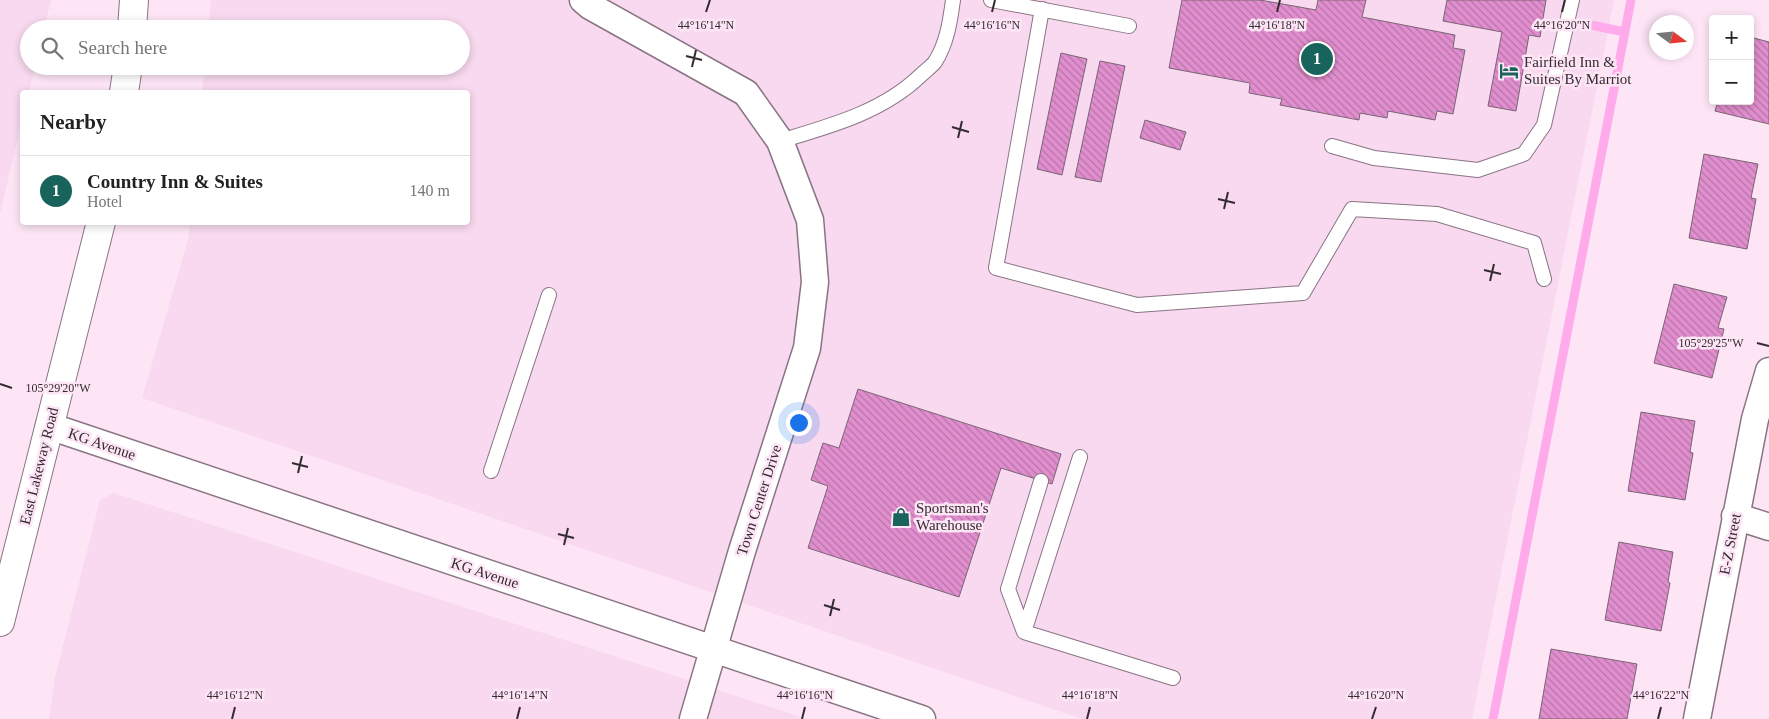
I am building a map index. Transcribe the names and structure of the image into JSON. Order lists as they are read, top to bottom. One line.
{"streets":{"main road":["East Lakeway Road"],"street":["KG Avenue","Town Center Drive","E-Z Street"]},"crossings":[["KG Avenue","East Lakeway Road"],["KG Avenue","Town Center Drive"]],"places":{"hotel":["Fairfield Inn & Suites By Marriot"],"shop":["Sportsman's Warehouse"]},"north":"right","page":{"map_buttons":["+","−"],"search":"Search here","pins":"1","heading":"Nearby","list":[{"mark":"1","name":"Country Inn & Suites","note":"Hotel","value":"140 m"}]},"coordinates":["44°16'14\"N","44°16'16\"N","44°16'18\"N","44°16'20\"N","105°29'25\"W","105°29'20\"W","44°16'12\"N","44°16'22\"N"]}
